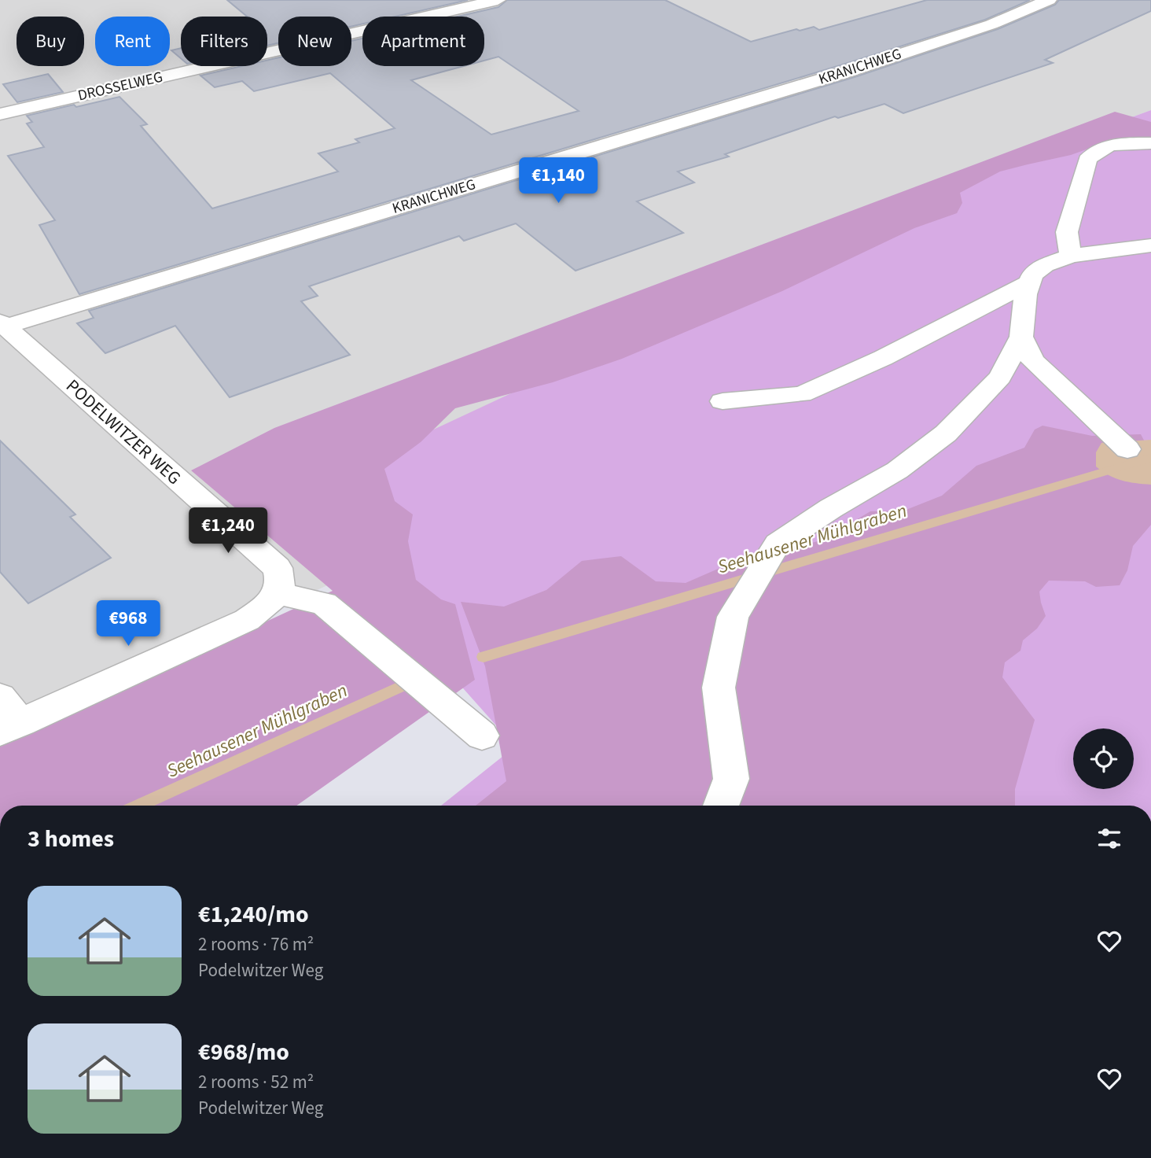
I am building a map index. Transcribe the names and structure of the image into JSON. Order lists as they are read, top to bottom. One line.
{"streets":{"street":["KRANICHWEG","DROSSELWEG","PODELWITZER WEG"]},"crossings":[["KRANICHWEG","PODELWITZER WEG"]],"water":["Seehausener Mühlgraben"],"page":{"chip":["Buy","Rent","Filters","New","Apartment"],"price":["€1,140","€1,240","€968"],"heading":"3 homes","list":[{"name":"€1,240/mo","note":"2 rooms · 76 m² · Podelwitzer Weg"},{"name":"€968/mo","note":"2 rooms · 52 m² · Podelwitzer Weg"}]}}
